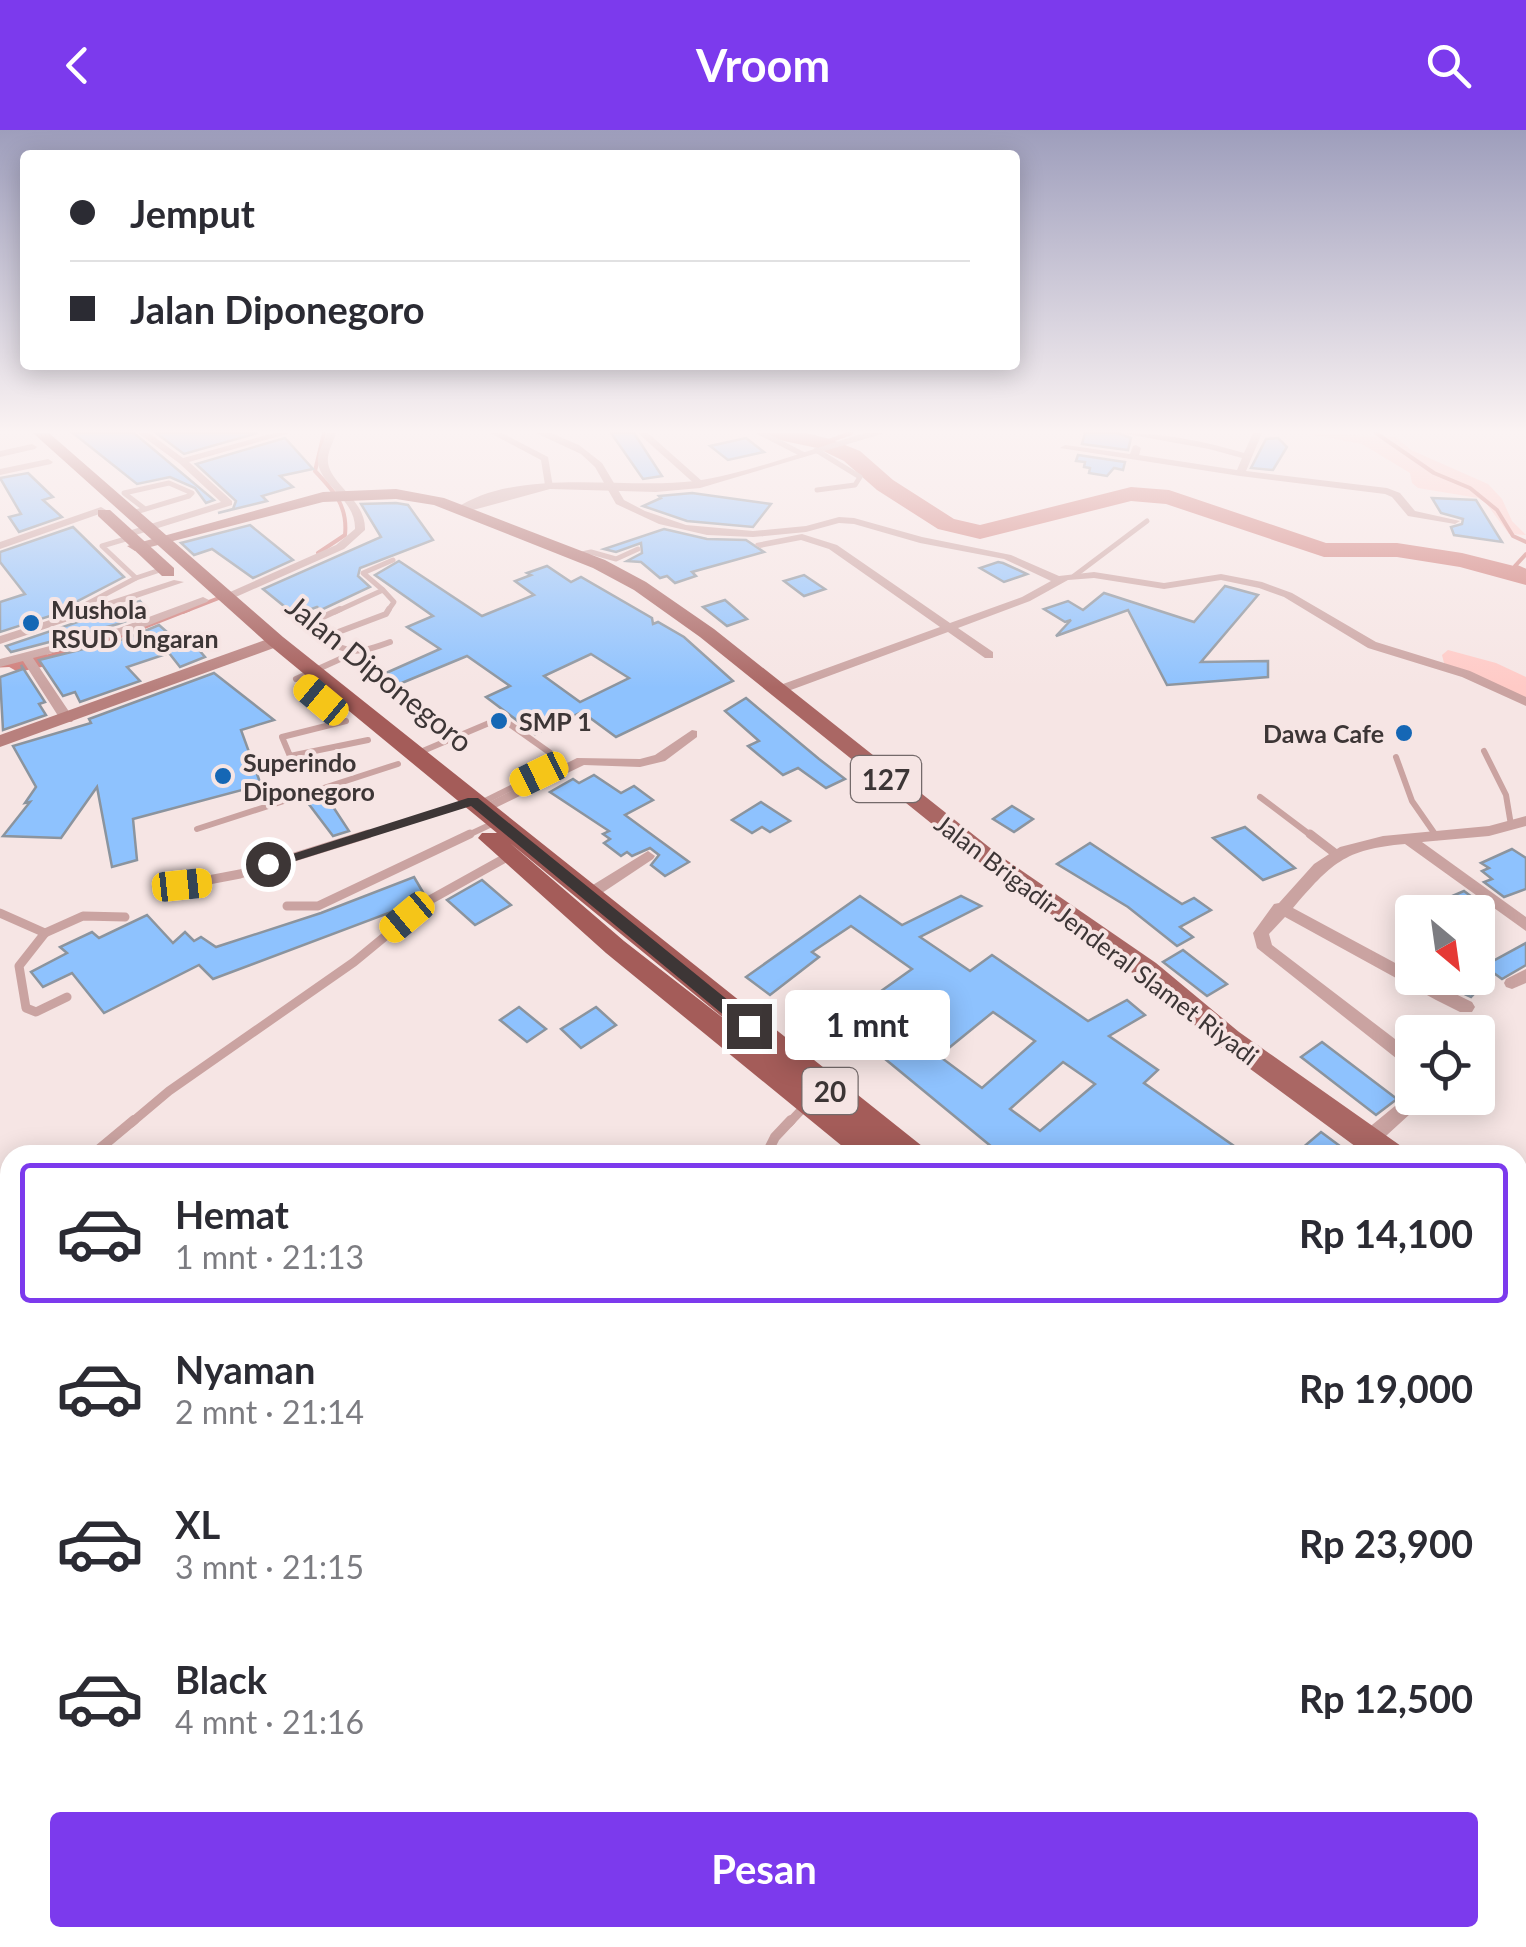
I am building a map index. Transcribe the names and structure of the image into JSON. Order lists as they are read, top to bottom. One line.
{"streets":{"highway":["Jalan Diponegoro","20"],"main road":["127","Jalan Brigadir Jenderal Slamet Riyadi"]},"crossings":[["Jalan Diponegoro","Jalan Brigadir Jenderal Slamet Riyadi"]],"places":["Mushola RSUD Ungaran","SMP 1","Dawa Cafe","Superindo Diponegoro"],"north":"bottom right","page":{"header":"Vroom","banner":["Jemput","Jalan Diponegoro"],"bubble":"1 mnt","list":[{"name":"Hemat","note":"1 mnt · 21:13","value":"Rp 14,100"},{"name":"Nyaman","note":"2 mnt · 21:14","value":"Rp 19,000"},{"name":"XL","note":"3 mnt · 21:15","value":"Rp 23,900"},{"name":"Black","note":"4 mnt · 21:16","value":"Rp 12,500"}],"buttons":"Pesan"}}
